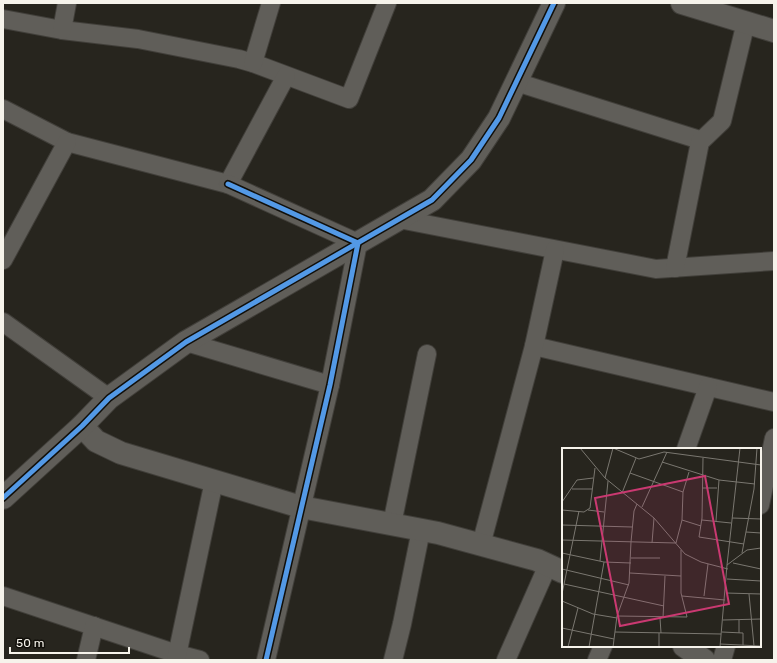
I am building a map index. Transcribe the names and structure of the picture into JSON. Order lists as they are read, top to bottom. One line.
{"scale_bar":"50 m"}
